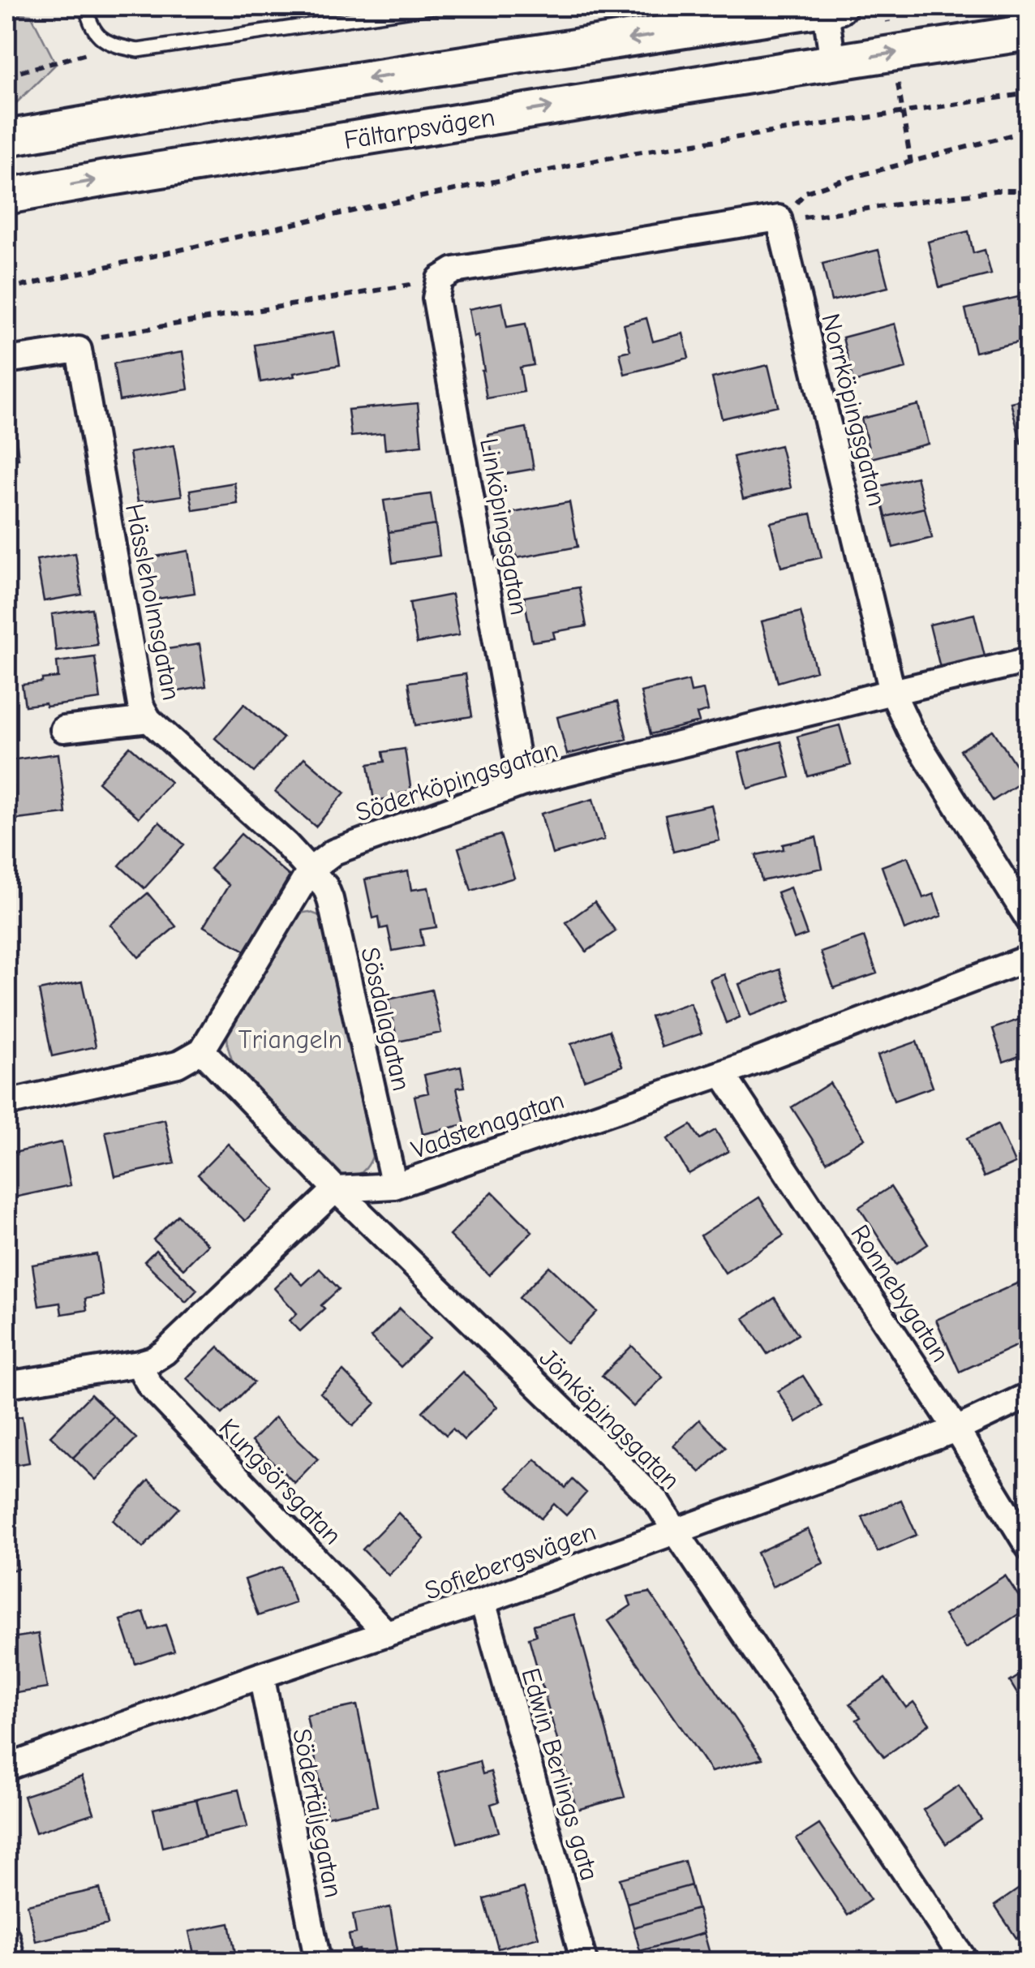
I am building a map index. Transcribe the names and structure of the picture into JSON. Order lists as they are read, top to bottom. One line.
{"streets":{"main road":["Fältarpsvägen"],"street":["Norrköpingsgatan","Linköpingsgatan","Hässleholmsgatan","Söderköpingsgatan","Sösdalagatan","Vadstenagatan","Ronnebygatan","Jönköpingsgatan","Kungsörsgatan","Sofiebergsvägen","Edwin Berlings gata","Södertäljegatan"]},"crossings":[["Norrköpingsgatan","Linköpingsgatan"],["Norrköpingsgatan","Söderköpingsgatan"],["Linköpingsgatan","Söderköpingsgatan"],["Hässleholmsgatan","Söderköpingsgatan"],["Hässleholmsgatan","Sösdalagatan"],["Söderköpingsgatan","Sösdalagatan"],["Söderköpingsgatan","Jönköpingsgatan"],["Sösdalagatan","Vadstenagatan"],["Vadstenagatan","Ronnebygatan"],["Vadstenagatan","Jönköpingsgatan"],["Ronnebygatan","Sofiebergsvägen"],["Jönköpingsgatan","Sofiebergsvägen"],["Kungsörsgatan","Sofiebergsvägen"],["Sofiebergsvägen","Edwin Berlings gata"],["Sofiebergsvägen","Södertäljegatan"]],"parks":["Triangeln"]}
